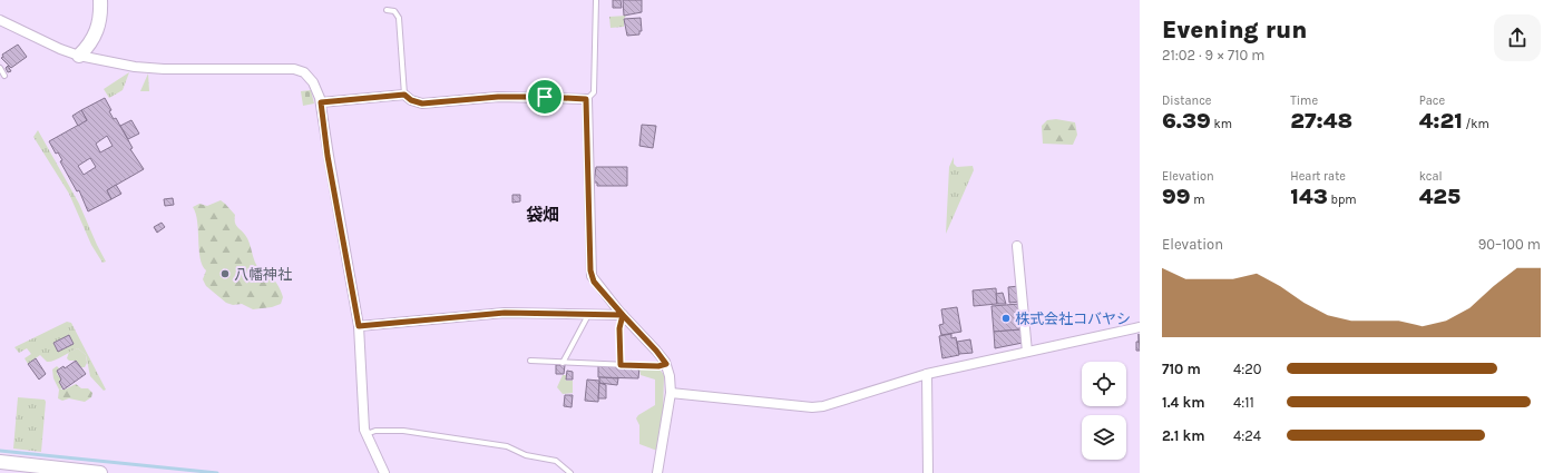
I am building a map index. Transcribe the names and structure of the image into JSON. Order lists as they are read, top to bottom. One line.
{"districts":["袋畑"],"places":["八幡神社","株式会社コバヤシ"],"page":{"heading":["Evening run","21:02 · 9 × 710 m"],"stats":[["Distance","6.39 km"],["Time","27:48"],["Pace","4:21 /km"],["Elevation","99 m"],["Heart rate","143 bpm"],["kcal","425"]],"chart":["Elevation","90–100 m"],"list":[{"name":"710 m","note":"4:20"},{"name":"1.4 km","note":"4:11"},{"name":"2.1 km","note":"4:24"}]}}
